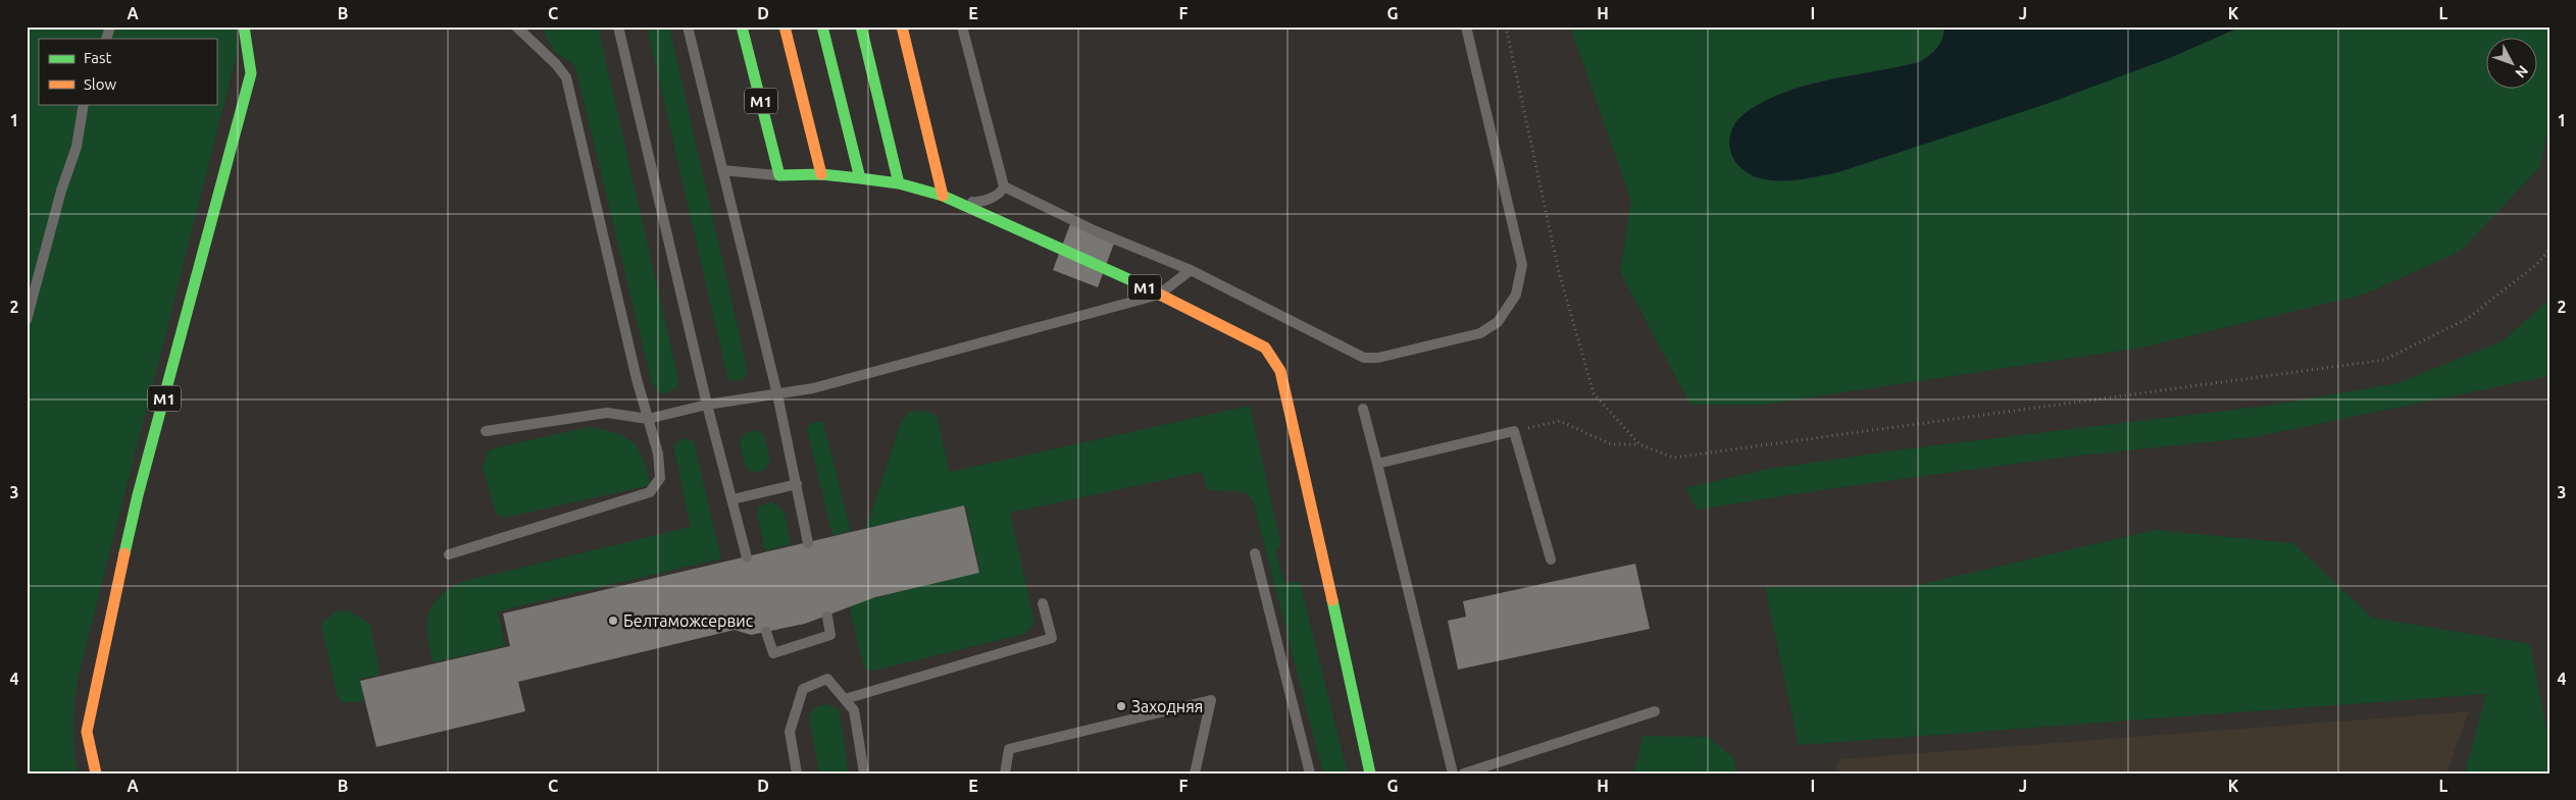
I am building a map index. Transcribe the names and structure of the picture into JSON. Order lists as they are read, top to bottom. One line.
{"streets":{"highway":["М1"]},"places":["Белтаможсервис","Заходняя"],"legend":["Fast","Slow"],"north":"bottom right","grid":{"columns":["A","B","C","D","E","F","G","H","I","J","K","L"],"rows":["1","2","3","4"]}}
